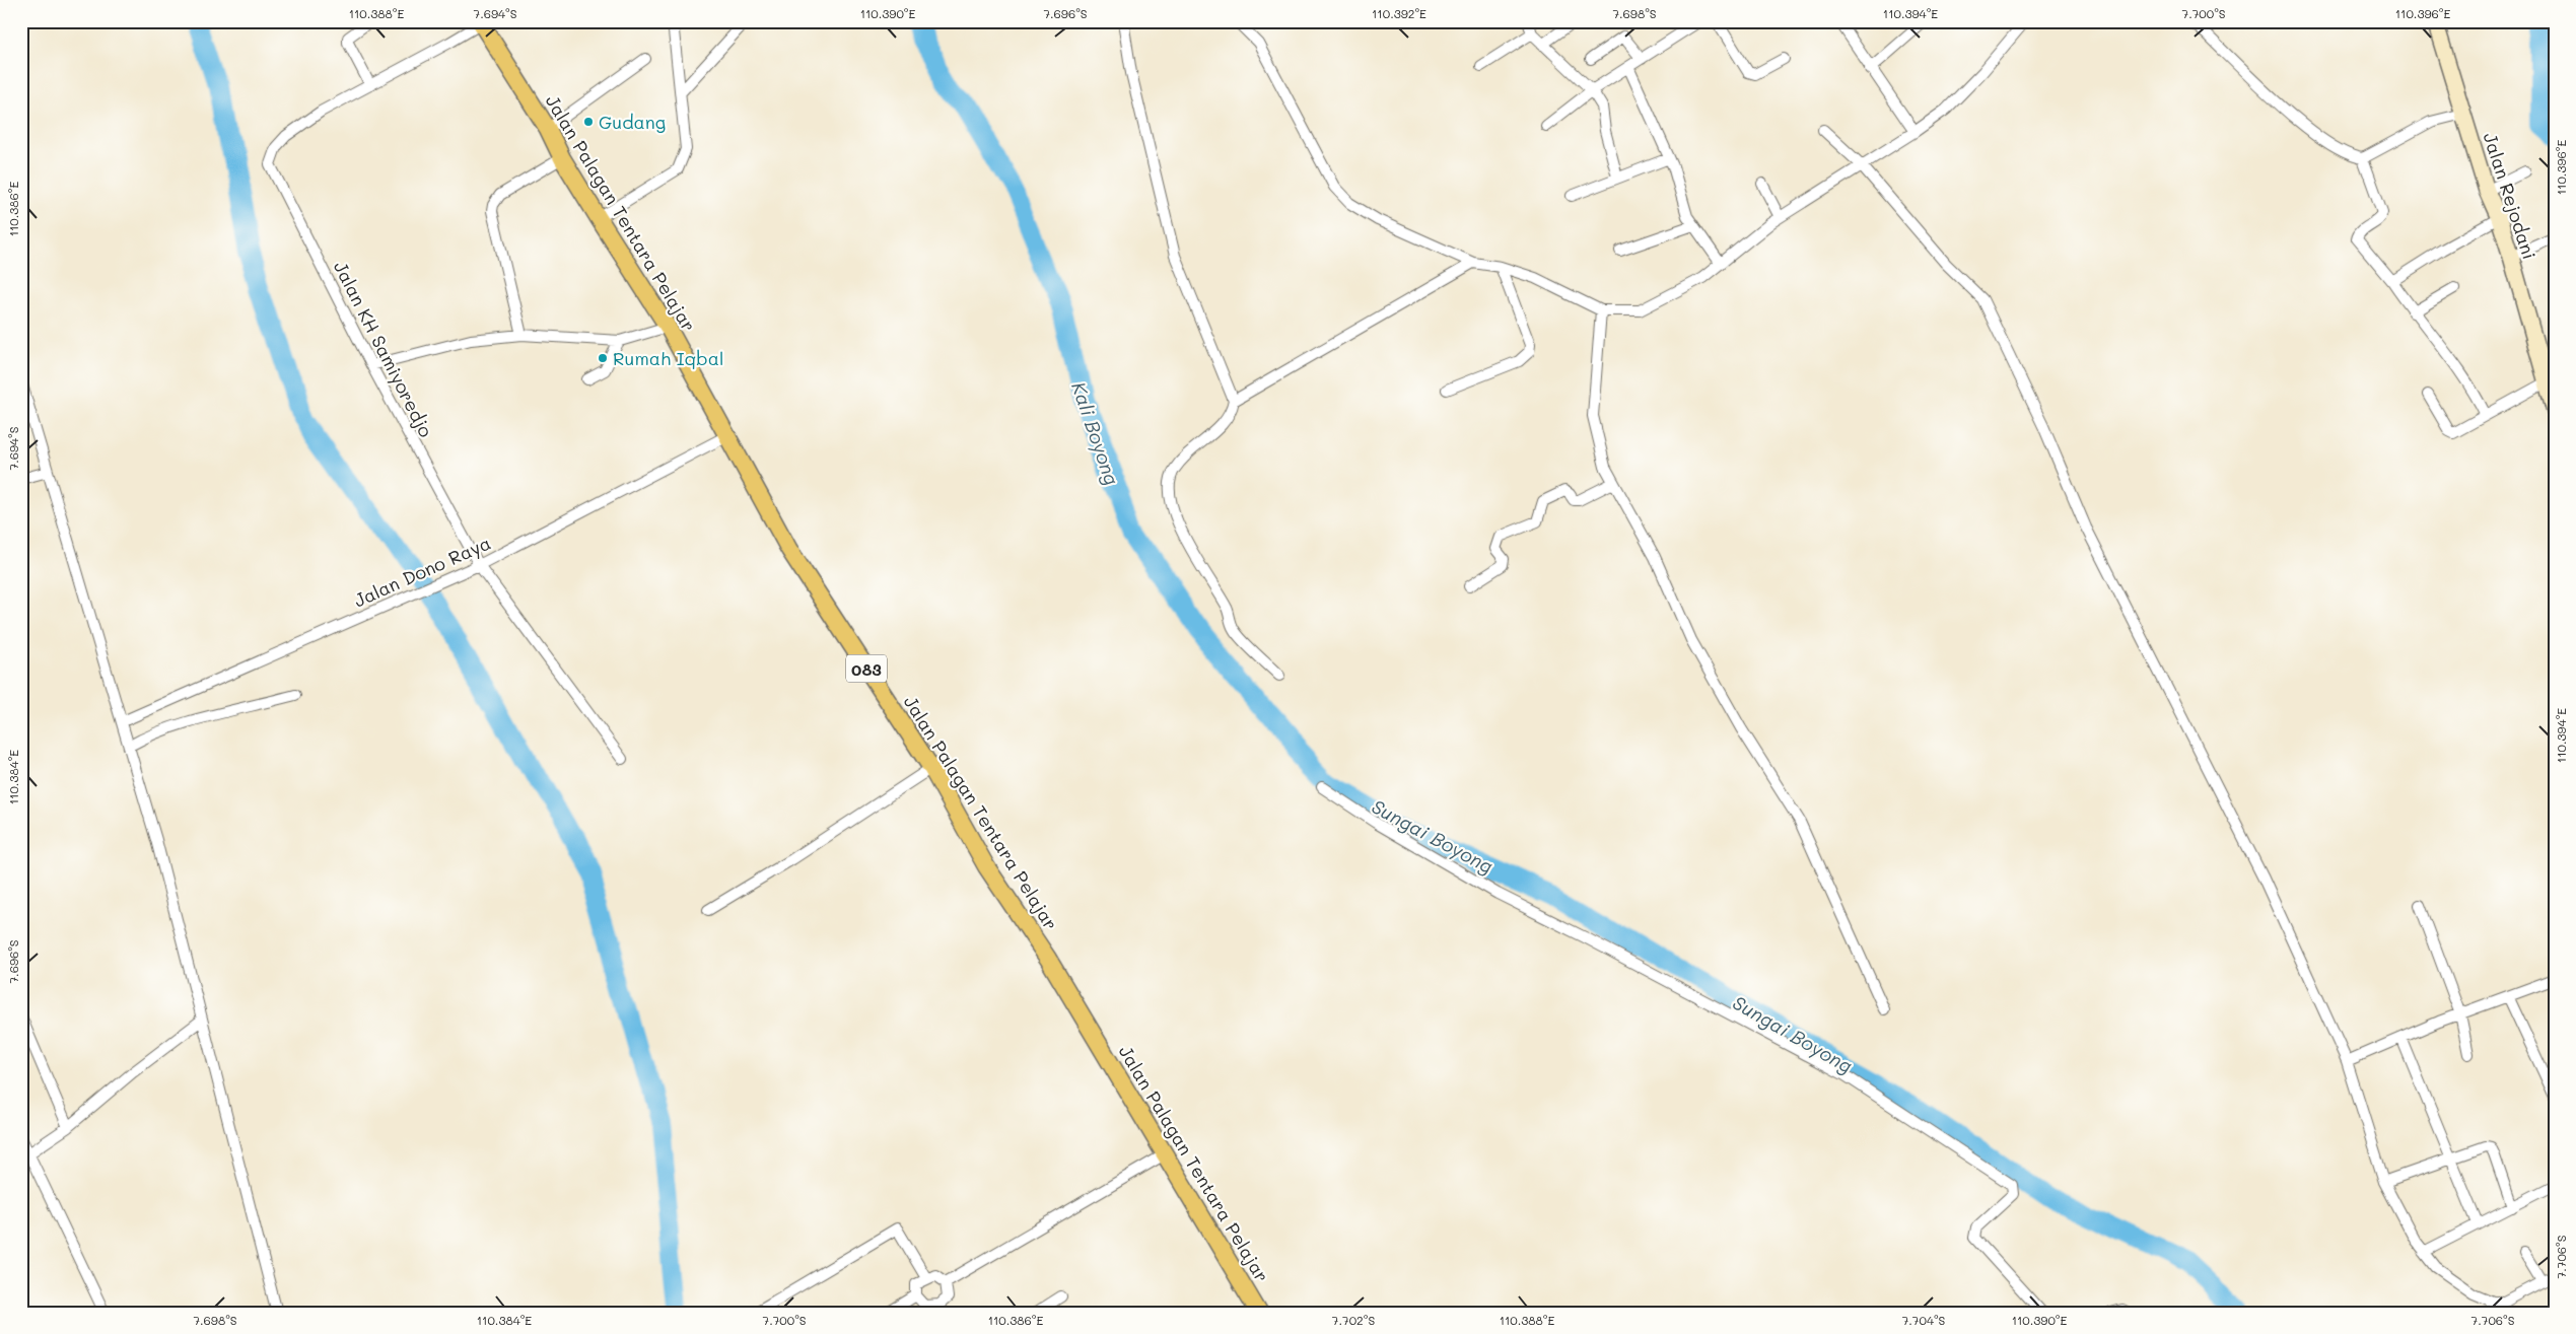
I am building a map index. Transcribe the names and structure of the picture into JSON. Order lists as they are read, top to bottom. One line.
{"streets":{"main road":["Jalan Rejodani","Jalan Palagan Tentara Pelajar","083"],"street":["Jalan KH Samiyoredjo","Jalan Dono Raya"]},"crossings":[["Jalan Palagan Tentara Pelajar","Jalan KH Samiyoredjo"],["Jalan Palagan Tentara Pelajar","Jalan Dono Raya"],["Jalan KH Samiyoredjo","Jalan Dono Raya"]],"water":["Kali Boyong","Sungai Boyong"],"places":["Gudang","Rumah Iqbal"],"coordinates":["110.388°E","7.694°S","110.390°E","7.696°S","110.392°E","7.698°S","110.394°E","7.700°S","110.396°E","110.386°E","110.384°E","7.706°S","7.702°S","7.704°S"]}
